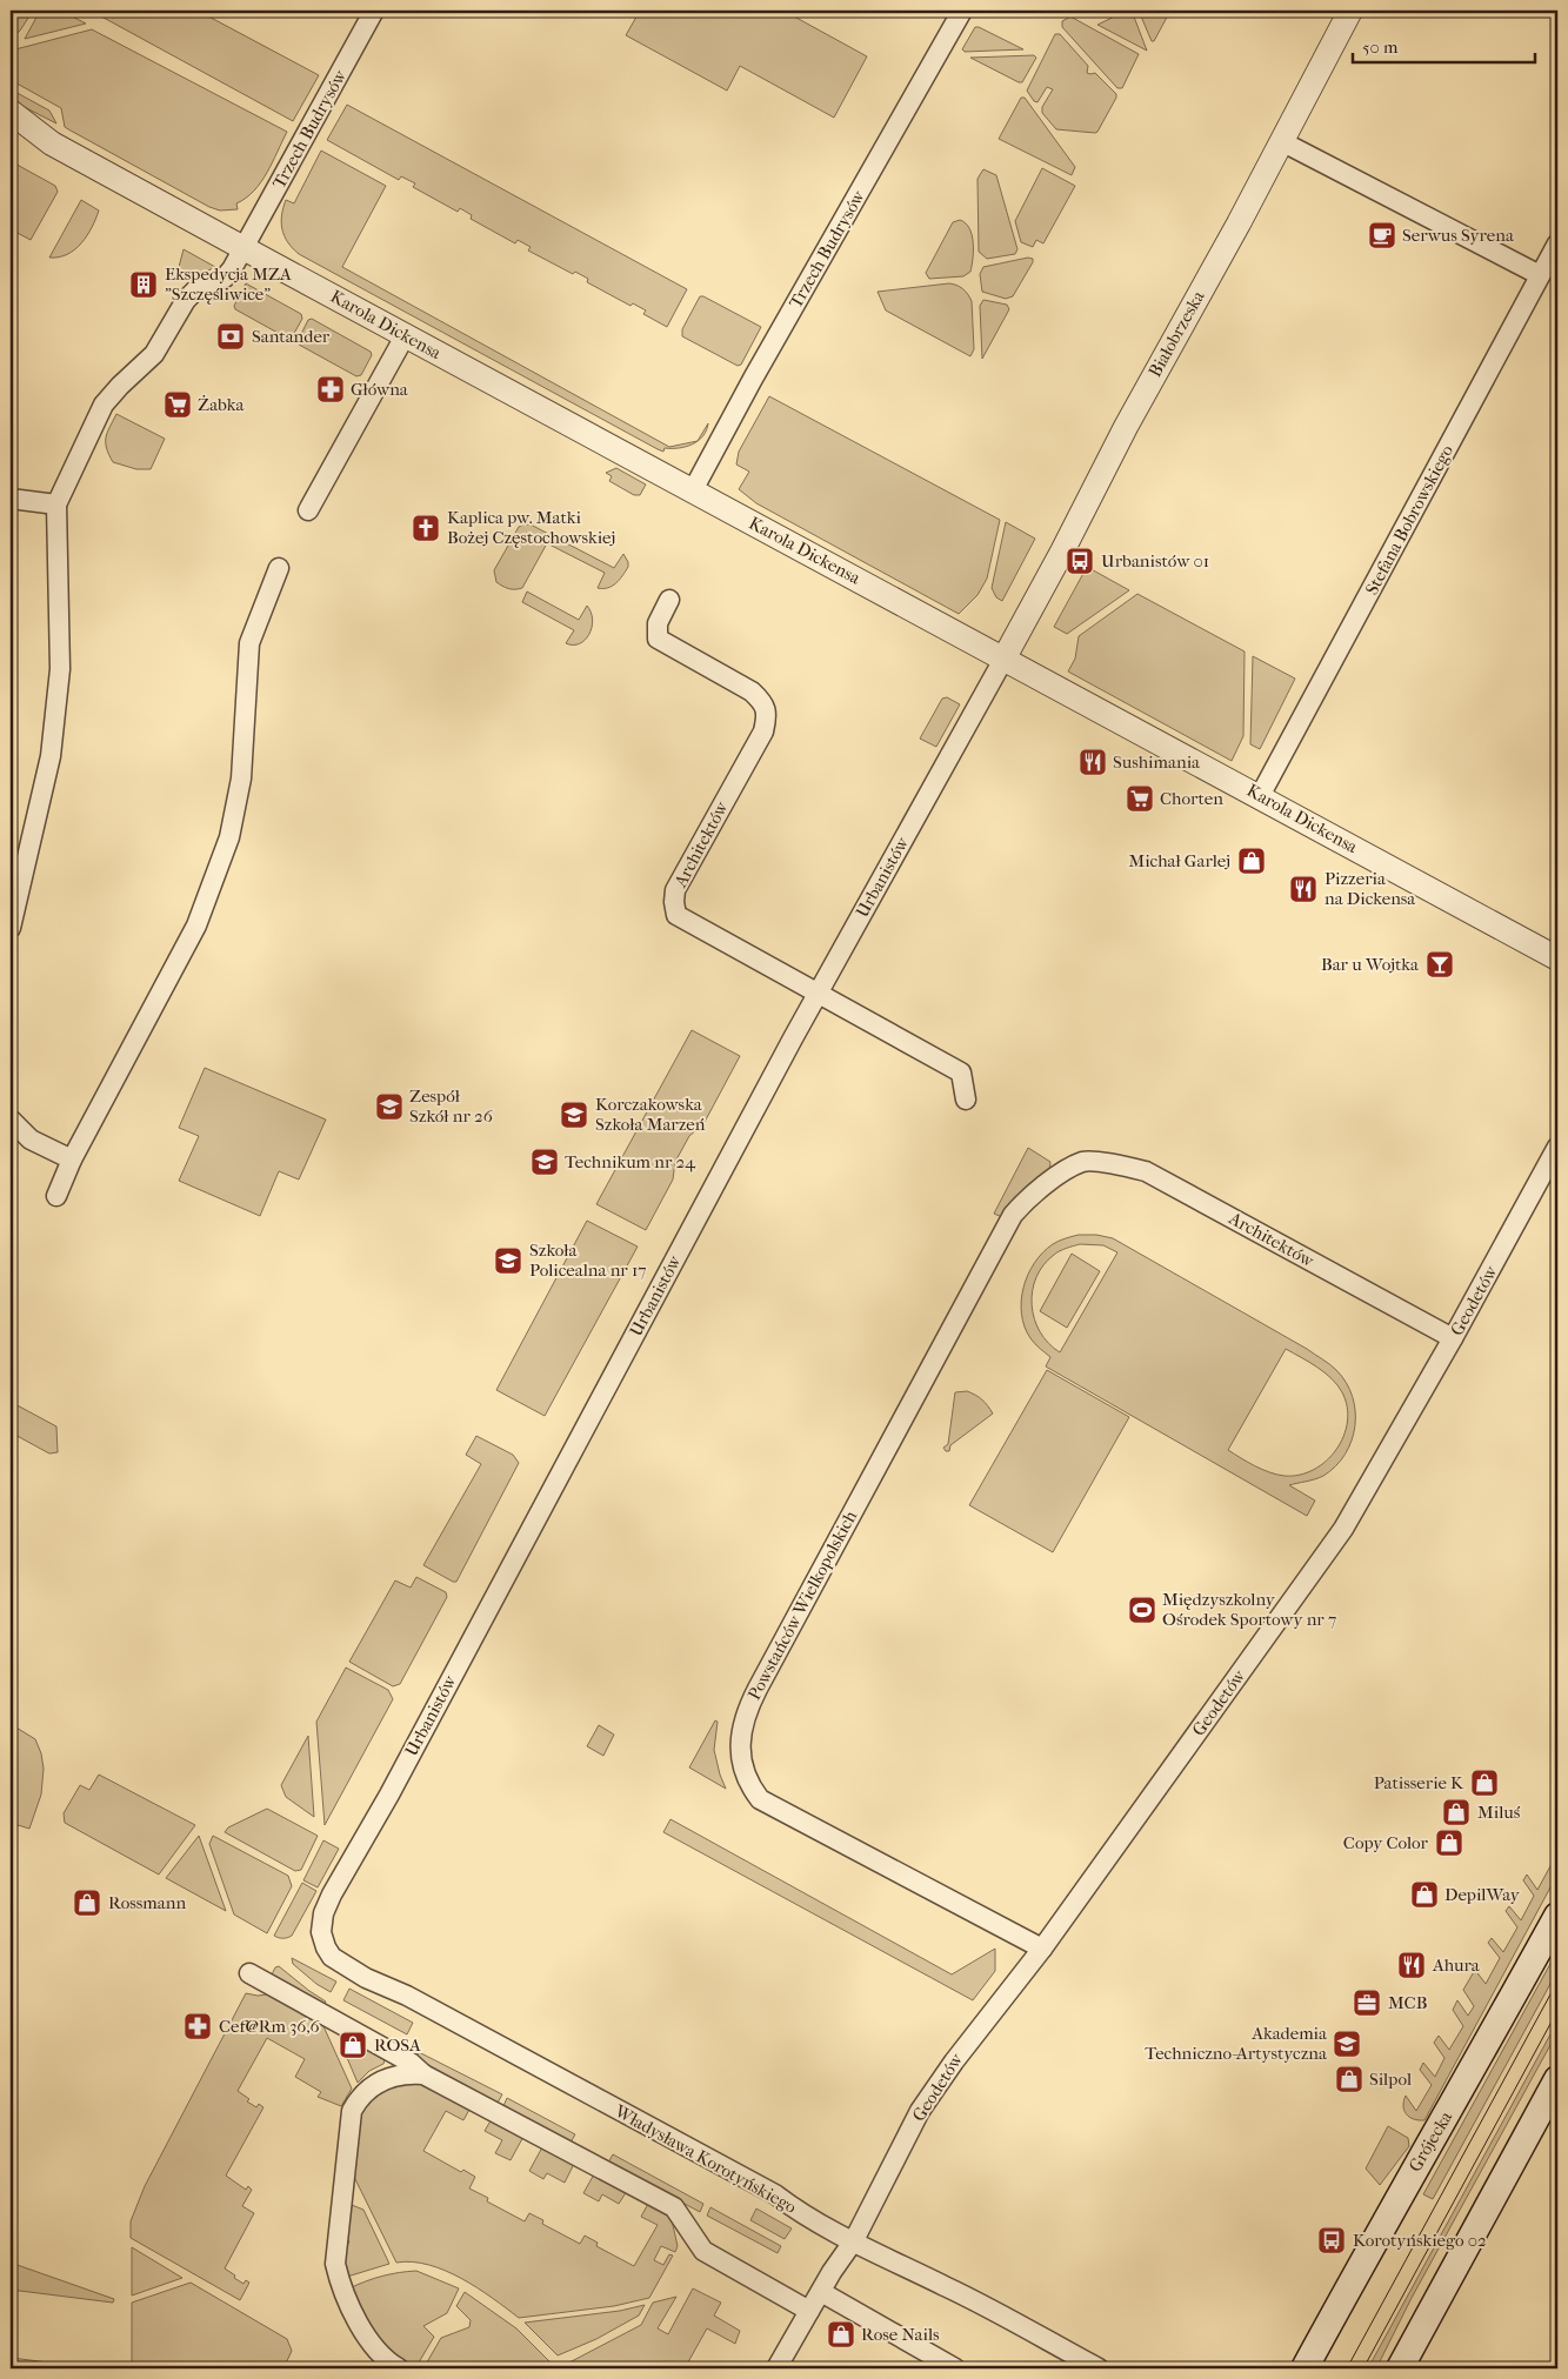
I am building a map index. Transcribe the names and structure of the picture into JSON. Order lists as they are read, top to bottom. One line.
{"streets":{"main road":["Grójecka"],"street":["Trzech Budrysów","Karola Dickensa","Białobrzeska","Stefana Bobrowskiego","Architektów","Urbanistów","Geodetów","Powstańców Wielkopolskich","Władysława Korotyńskiego"]},"crossings":[["Trzech Budrysów","Karola Dickensa"],["Karola Dickensa","Białobrzeska"],["Karola Dickensa","Stefana Bobrowskiego"],["Karola Dickensa","Urbanistów"],["Białobrzeska","Urbanistów"],["Architektów","Urbanistów"],["Architektów","Geodetów"],["Architektów","Powstańców Wielkopolskich"],["Urbanistów","Władysława Korotyńskiego"],["Geodetów","Powstańców Wielkopolskich"],["Geodetów","Władysława Korotyńskiego"]],"places":{"cafe":["Serwus Syrena"],"building":["Ekspedycja MZA \"Szczęśliwice\""],"bank":["Santander"],"pharmacy":["Główna","Cef@Rm 36,6"],"supermarket":["Żabka","Chorten"],"church":["Kaplica pw. Matki Bożej Częstochowskiej"],"bus stop":["Urbanistów 01","Korotyńskiego 02"],"restaurant":["Sushimania","Pizzeria na Dickensa","Ahura"],"shop":["Michał Garlej","Patisserie K","Miluś","Copy Color","DepilWay","Rossmann","ROSA","Silpol","Rose Nails"],"bar":["Bar u Wojtka"],"school or university":["Zespół Szkół nr 26","Korczakowska Szkoła Marzeń","Technikum nr 24","Szkoła Policealna nr 17","Akademia Techniczno-Artystyczna"],"sports":["Międzyszkolny Ośrodek Sportowy nr 7"],"office":["MCB"]},"scale_bar":"50 m"}
